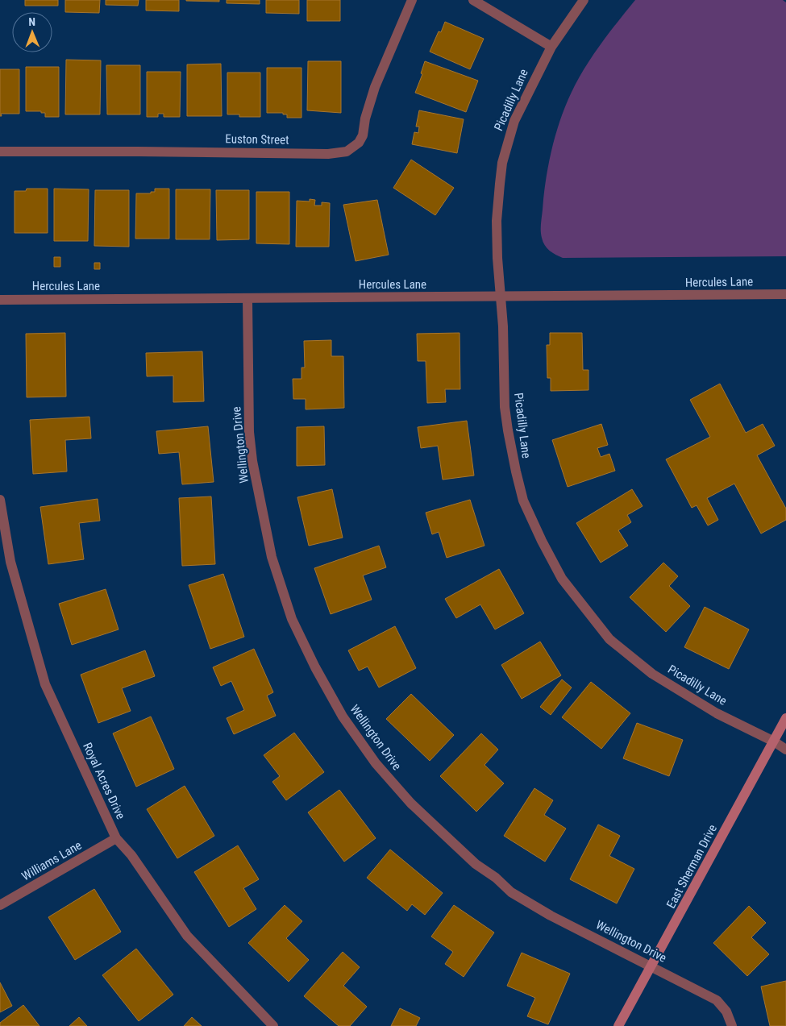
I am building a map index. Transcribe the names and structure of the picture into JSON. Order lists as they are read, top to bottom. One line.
{"streets":{"main road":["East Sherman Drive"],"street":["Picadilly Lane","Euston Street","Hercules Lane","Wellington Drive","Royal Acres Drive","Williams Lane"]},"crossings":[["Picadilly Lane","Hercules Lane"],["Picadilly Lane","East Sherman Drive"],["Hercules Lane","Wellington Drive"],["Wellington Drive","East Sherman Drive"],["Royal Acres Drive","Williams Lane"]],"north":"top"}
